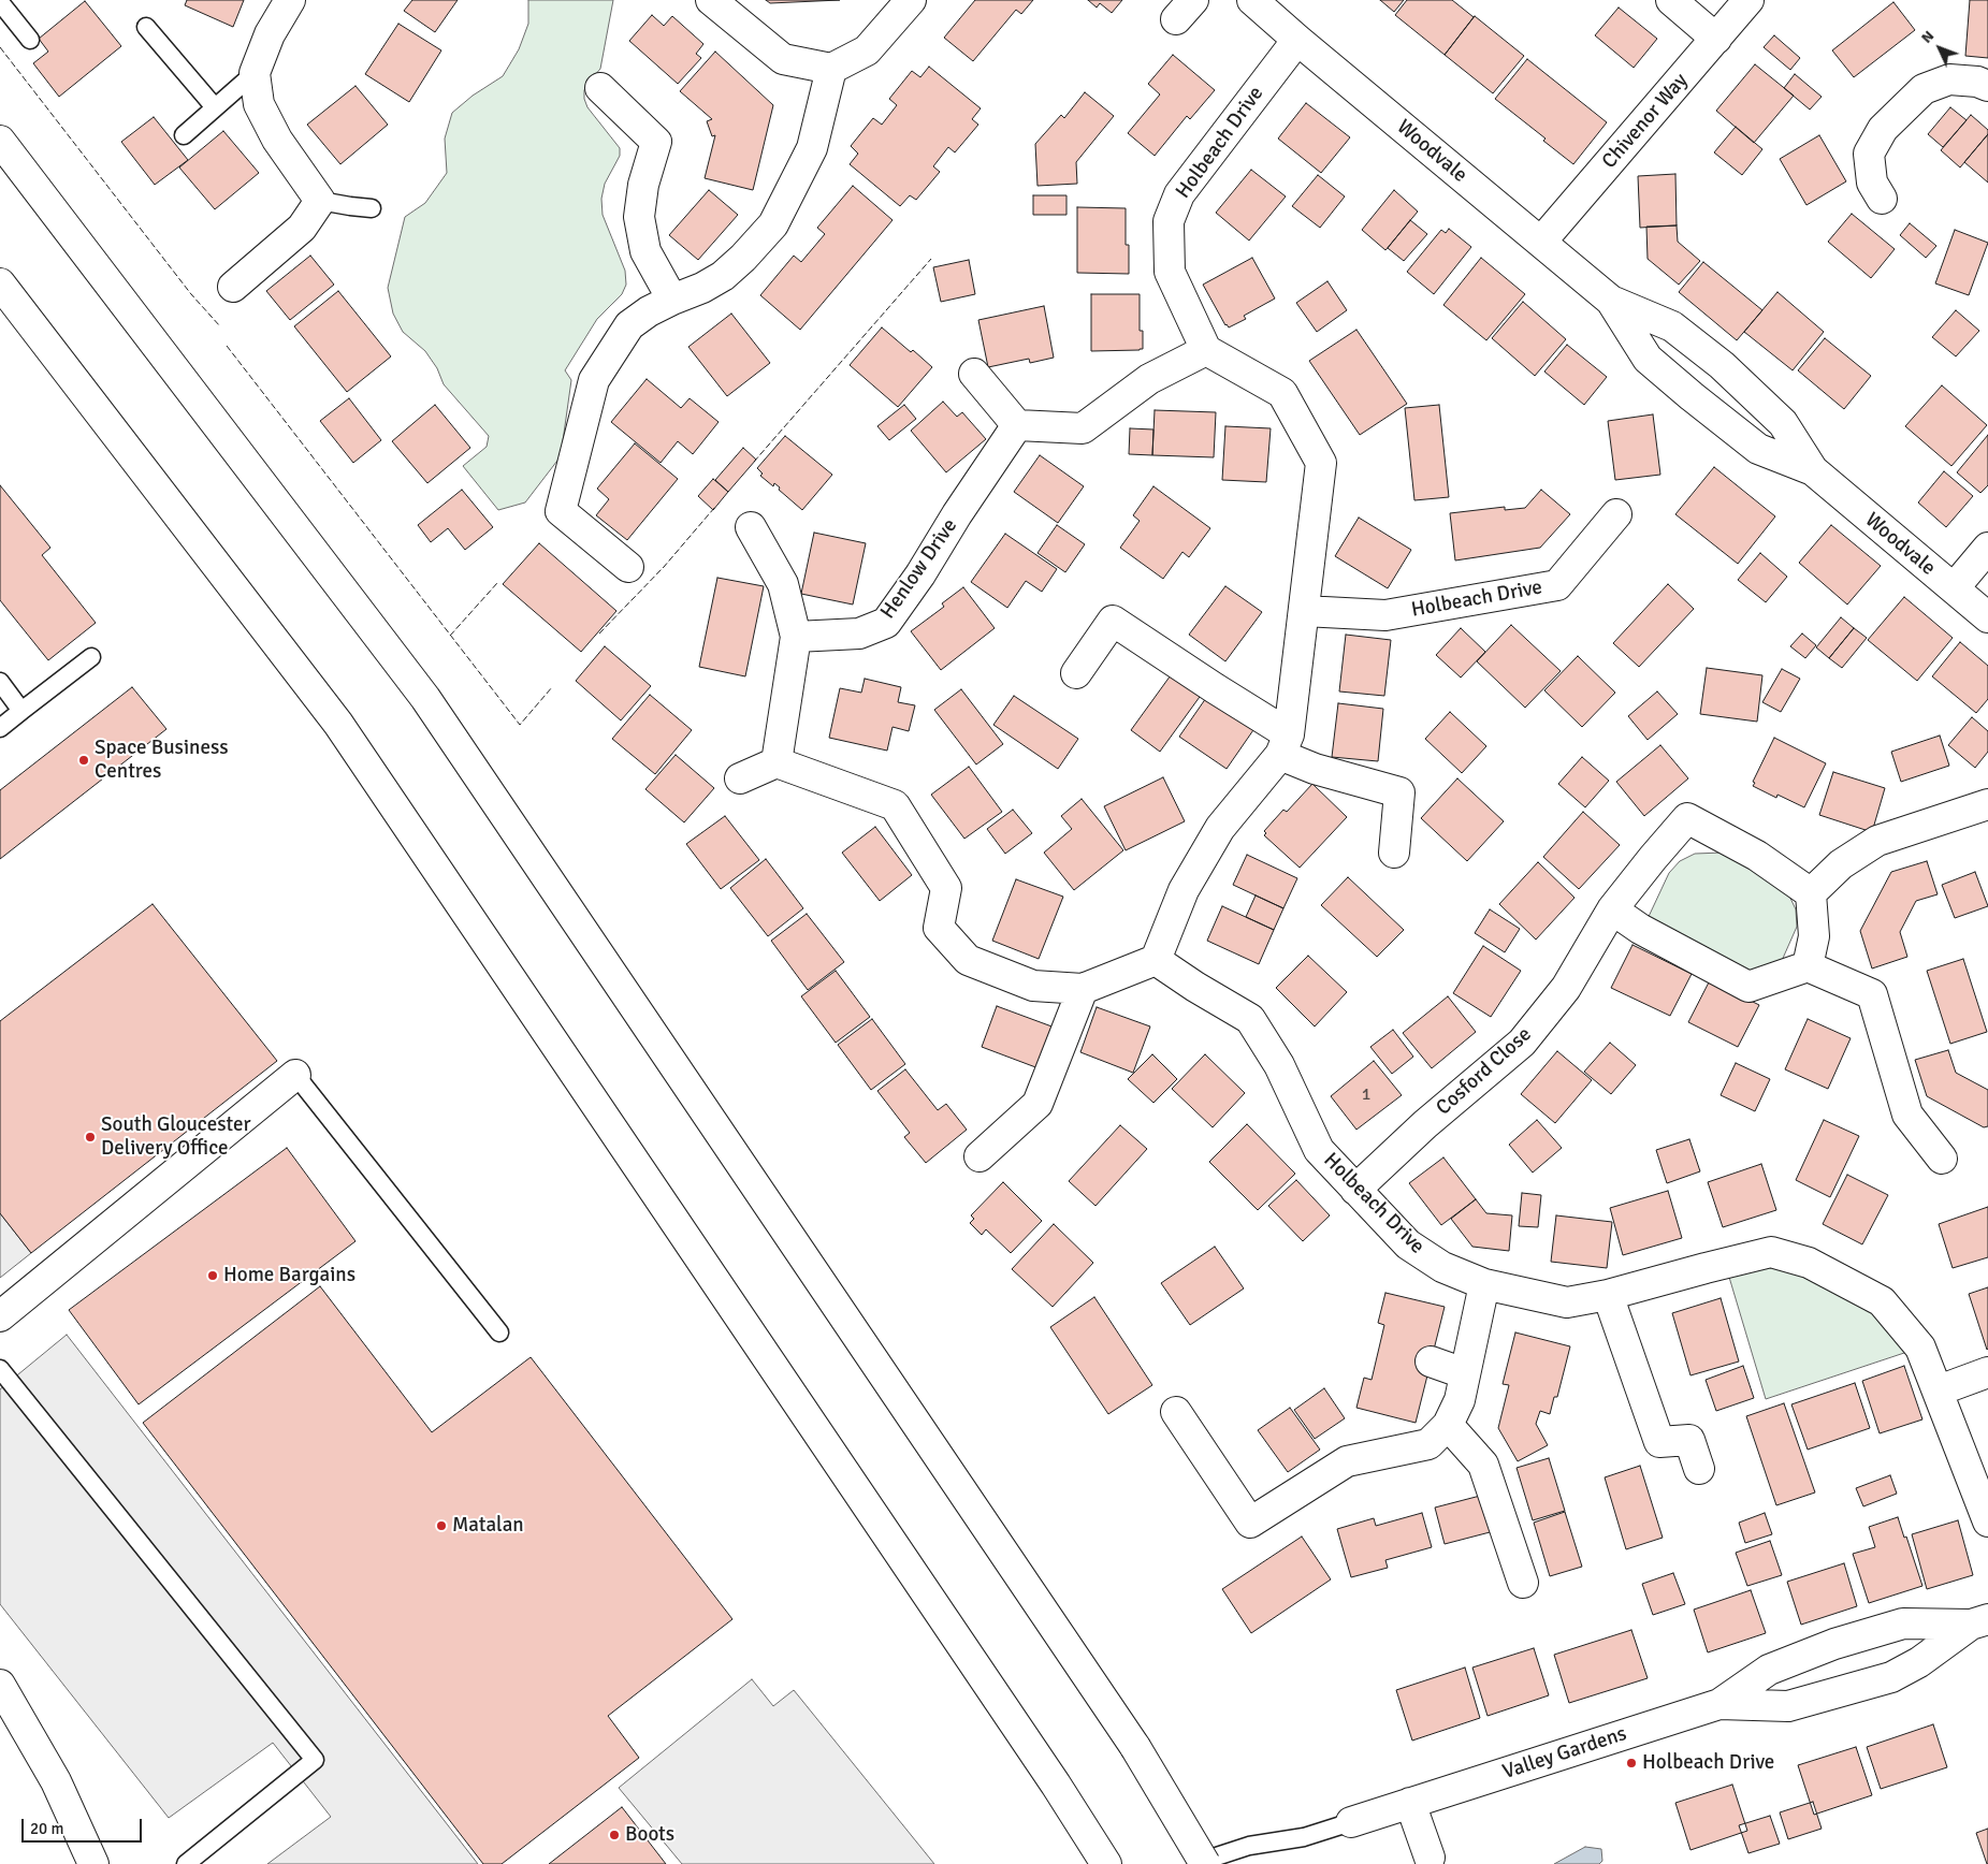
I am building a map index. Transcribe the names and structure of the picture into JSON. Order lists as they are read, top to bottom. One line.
{"streets":{"main road":["Chivenor Way","Holbeach Drive","Woodvale","Henlow Drive","Cosford Close","Valley Gardens"]},"crossings":[["Chivenor Way","Woodvale"],["Holbeach Drive","Woodvale"],["Holbeach Drive","Cosford Close"]],"places":["Space Business Centres","South Gloucester Delivery Office","Home Bargains","Matalan","Holbeach Drive","Boots"],"house_numbers":["1"],"scale_bar":"20 m","north":"top left"}
